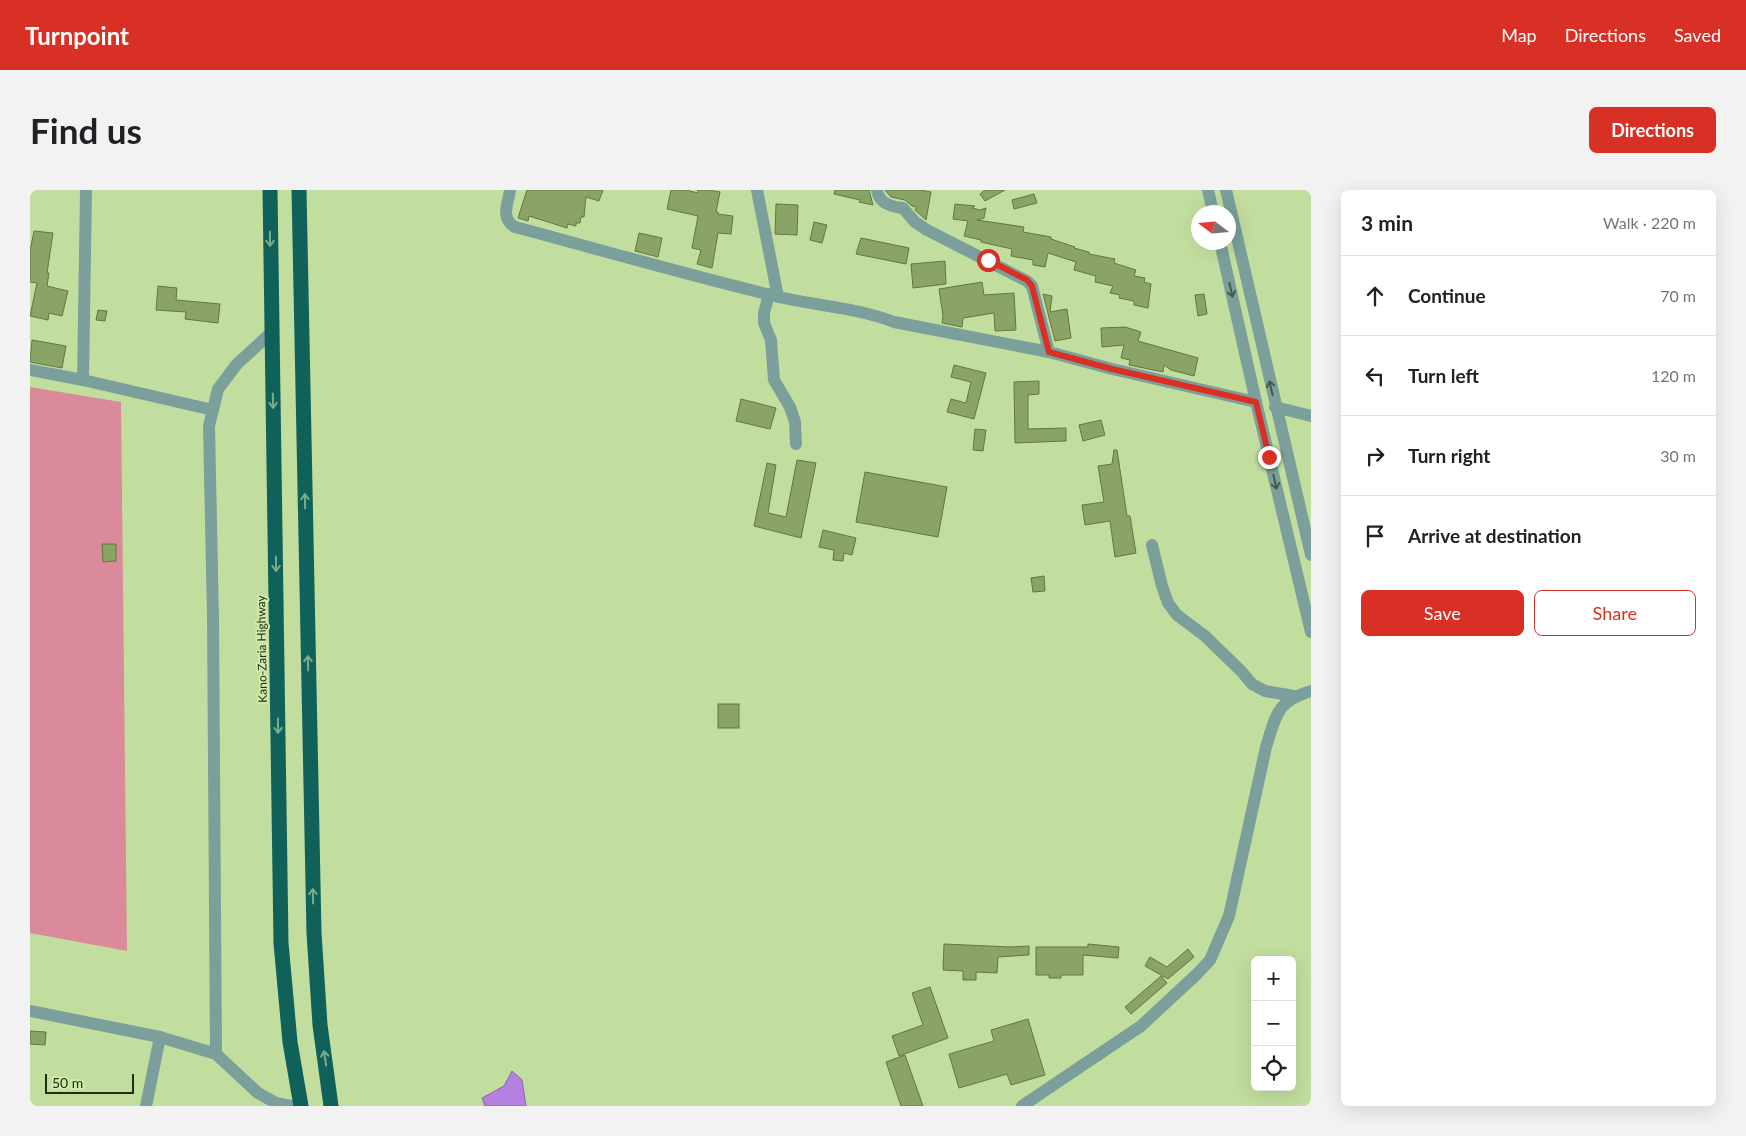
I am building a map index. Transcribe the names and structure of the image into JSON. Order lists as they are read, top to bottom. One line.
{"streets":{"highway":["Kano-Zaria Highway"]},"scale_bar":"50 m","north":"left","page":{"header":"Turnpoint","nav":["Map","Directions","Saved"],"buttons":["Directions",["Save","Share"]],"title":"Find us","heading":["3 min","Walk · 220 m"],"list":[["Continue","70 m"],["Turn left","120 m"],["Turn right","30 m"],"Arrive at destination"],"map_buttons":["+","−"],"scale":"50 m"}}
